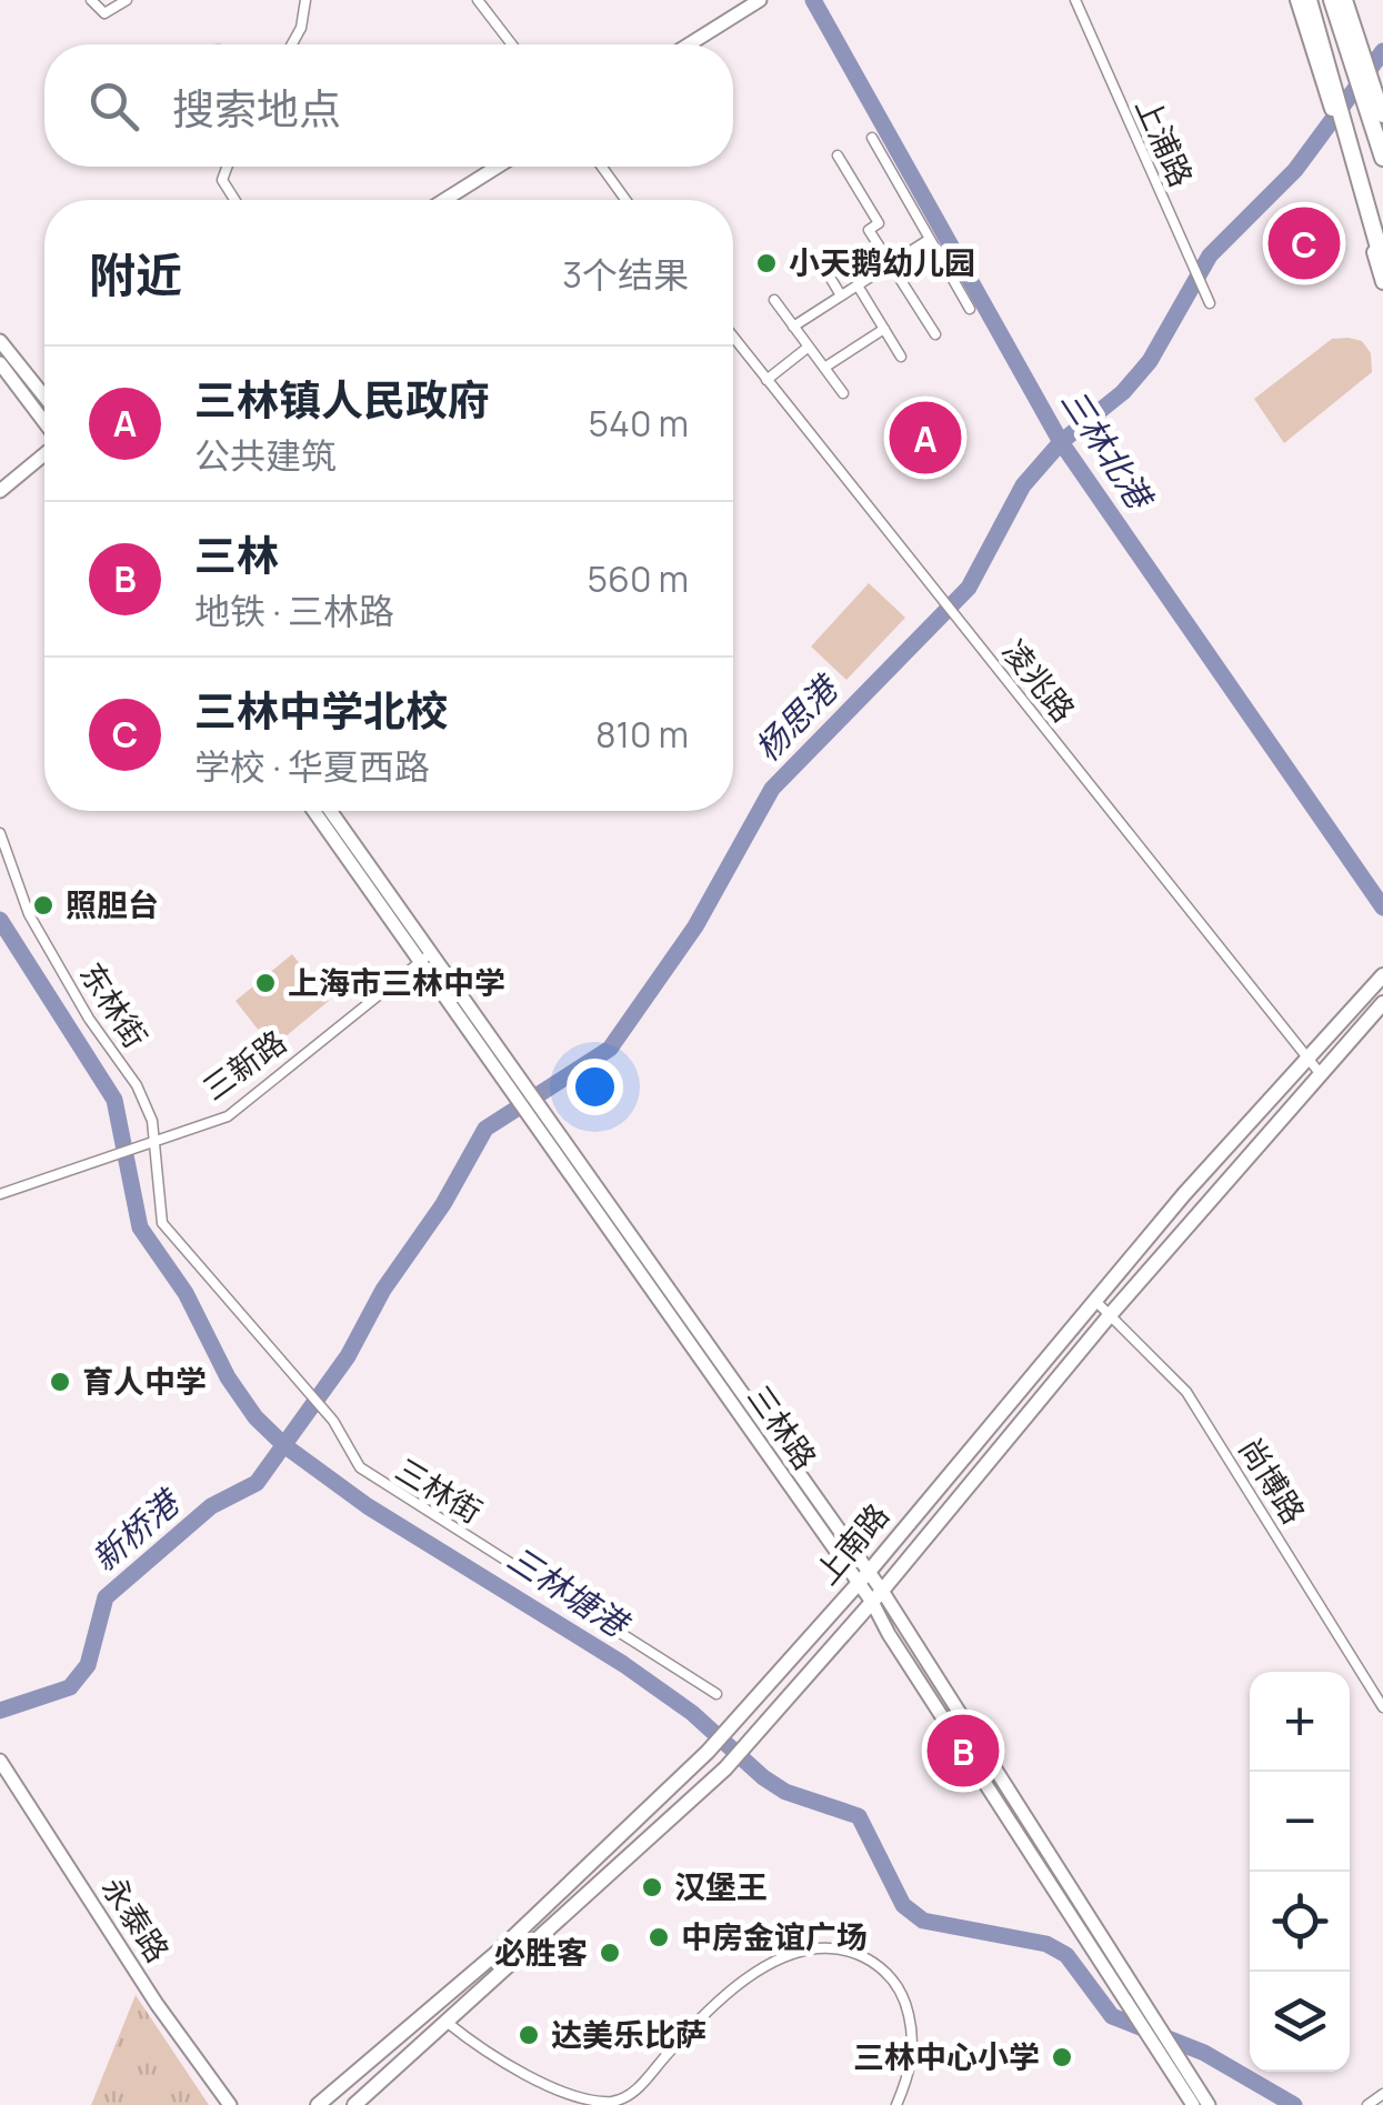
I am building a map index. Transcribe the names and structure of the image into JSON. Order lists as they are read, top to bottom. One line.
{"streets":{"main road":["三林路","上南路","永泰路"],"street":["上浦路","凌兆路","东林街","三新路","尚博路","三林街"]},"crossings":[["凌兆路","上南路"],["东林街","三新路"],["东林街","三林街"],["三新路","三林路"],["三新路","三林街"],["三林路","上南路"],["尚博路","上南路"]],"water":["三林北港","杨思港","新桥港","三林塘港"],"places":["小天鹅幼儿园","照胆台","上海市三林中学","育人中学","汉堡王","中房金谊广场","必胜客","达美乐比萨","三林中心小学"],"page":{"search":"搜索地点","heading":["附近","3个结果"],"pins":["C","A","B"],"list":[{"mark":"A","name":"三林镇人民政府","note":"公共建筑","value":"540 m"},{"mark":"B","name":"三林","note":"地铁 · 三林路","value":"560 m"},{"mark":"C","name":"三林中学北校","note":"学校 · 华夏西路","value":"810 m"}],"map_buttons":["+","−"]}}
